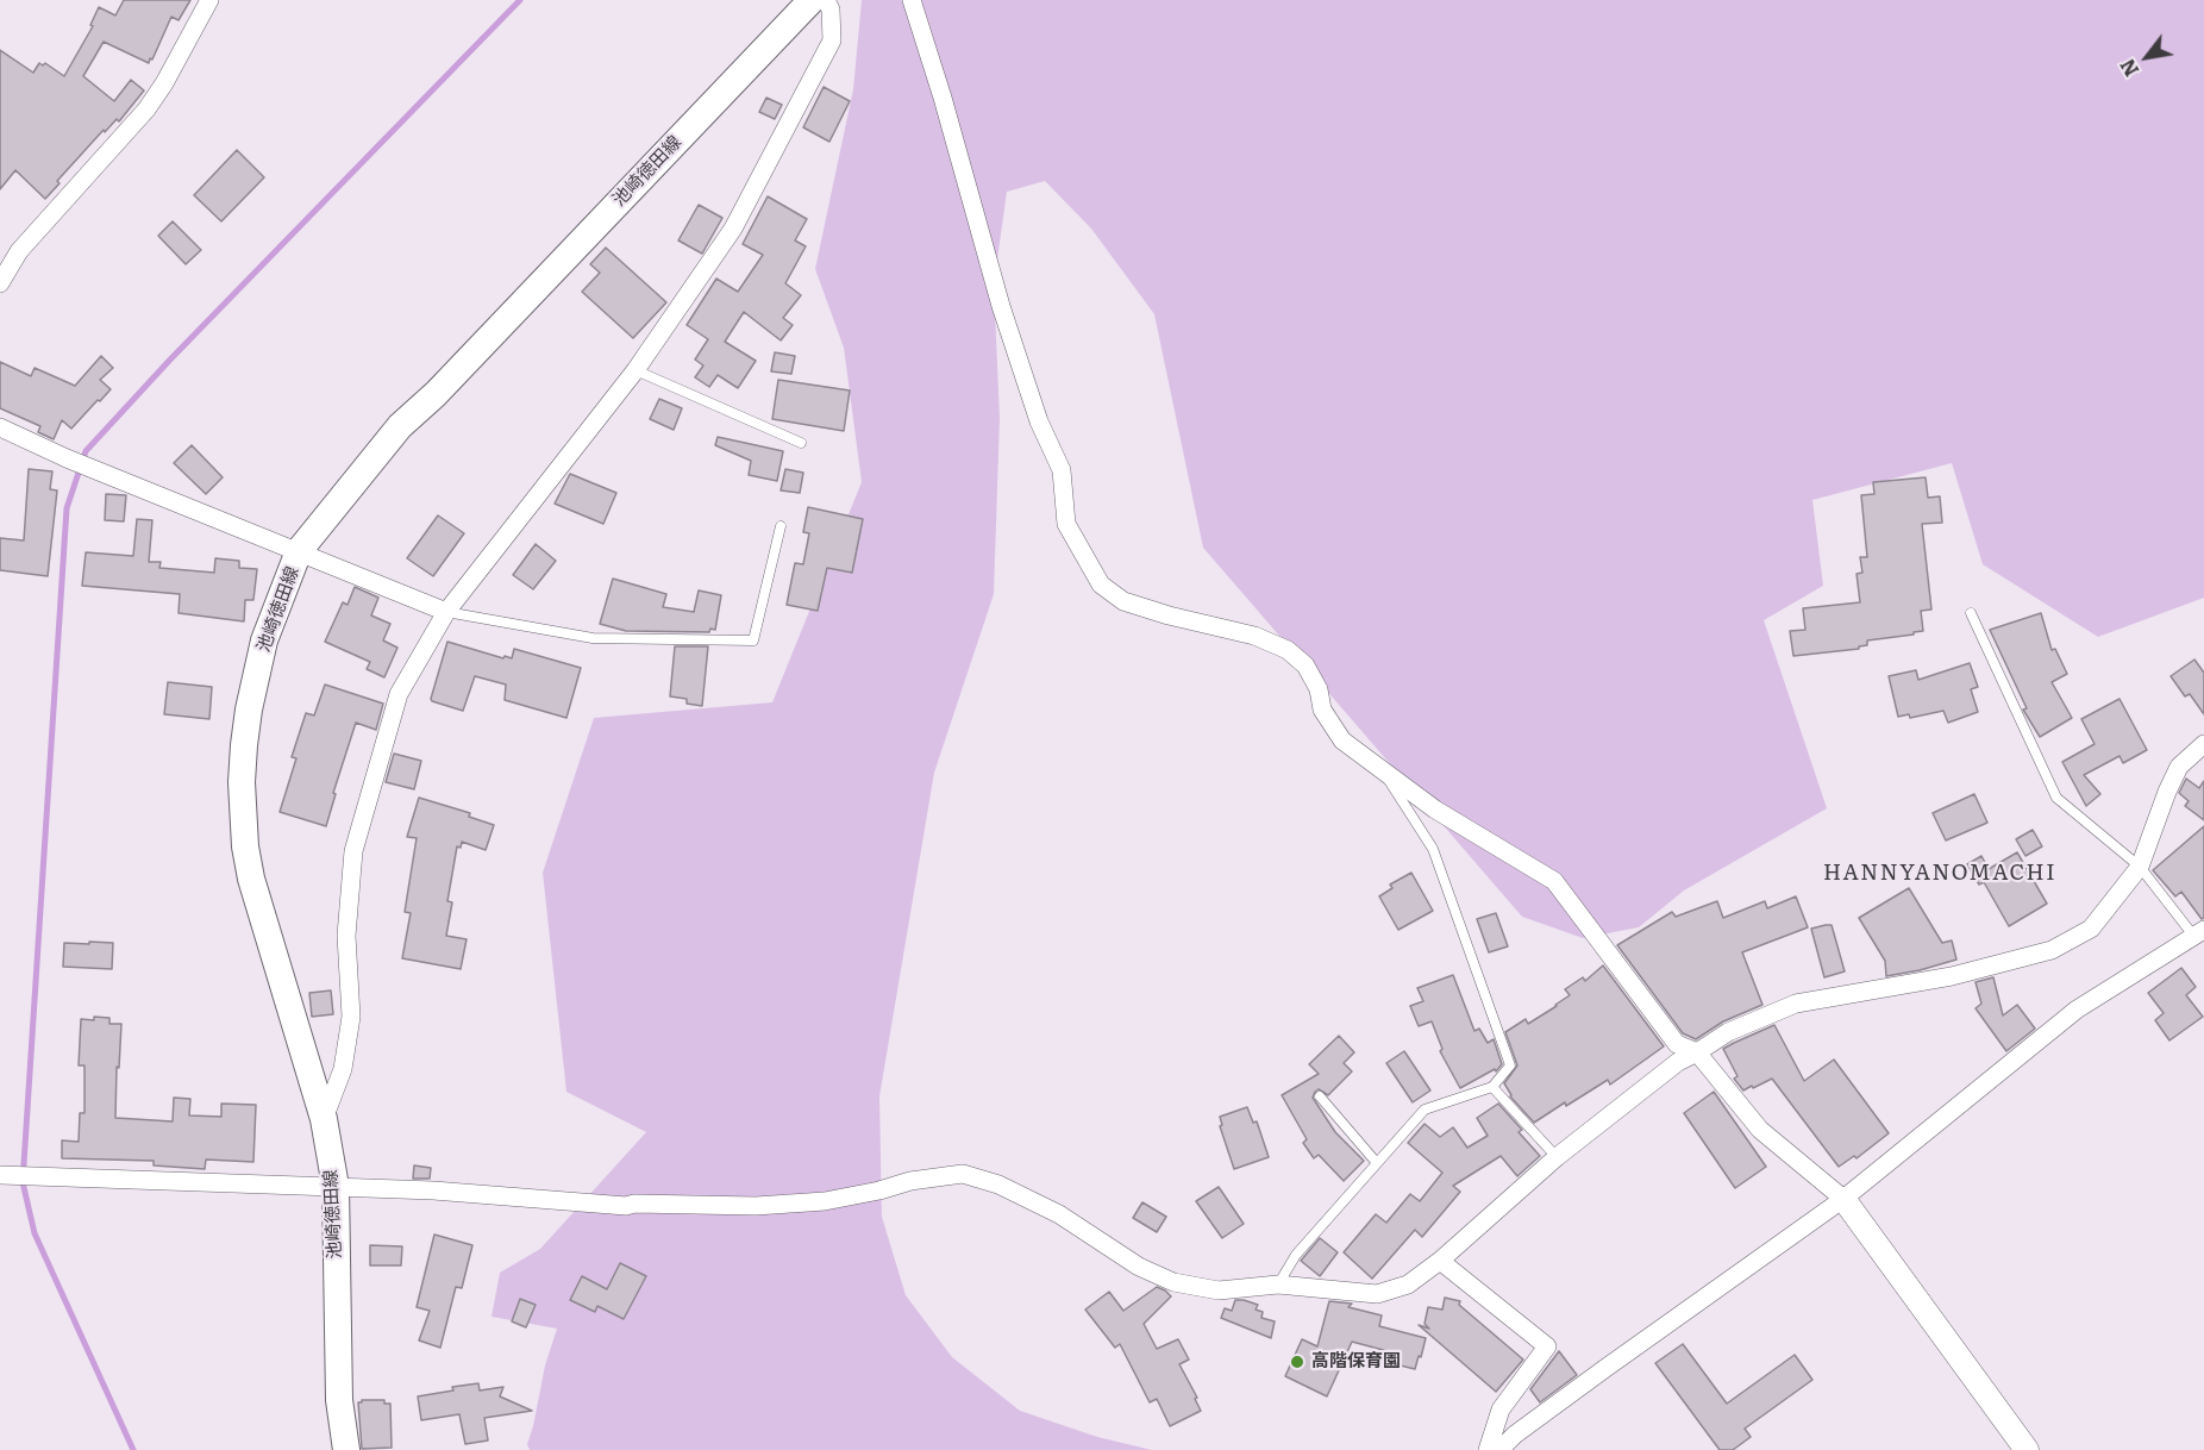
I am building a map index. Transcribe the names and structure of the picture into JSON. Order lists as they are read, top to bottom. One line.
{"streets":{"main road":["池崎徳田線"]},"districts":["HANNYANOMACHI"],"places":["高階保育園"],"north":"bottom left"}
